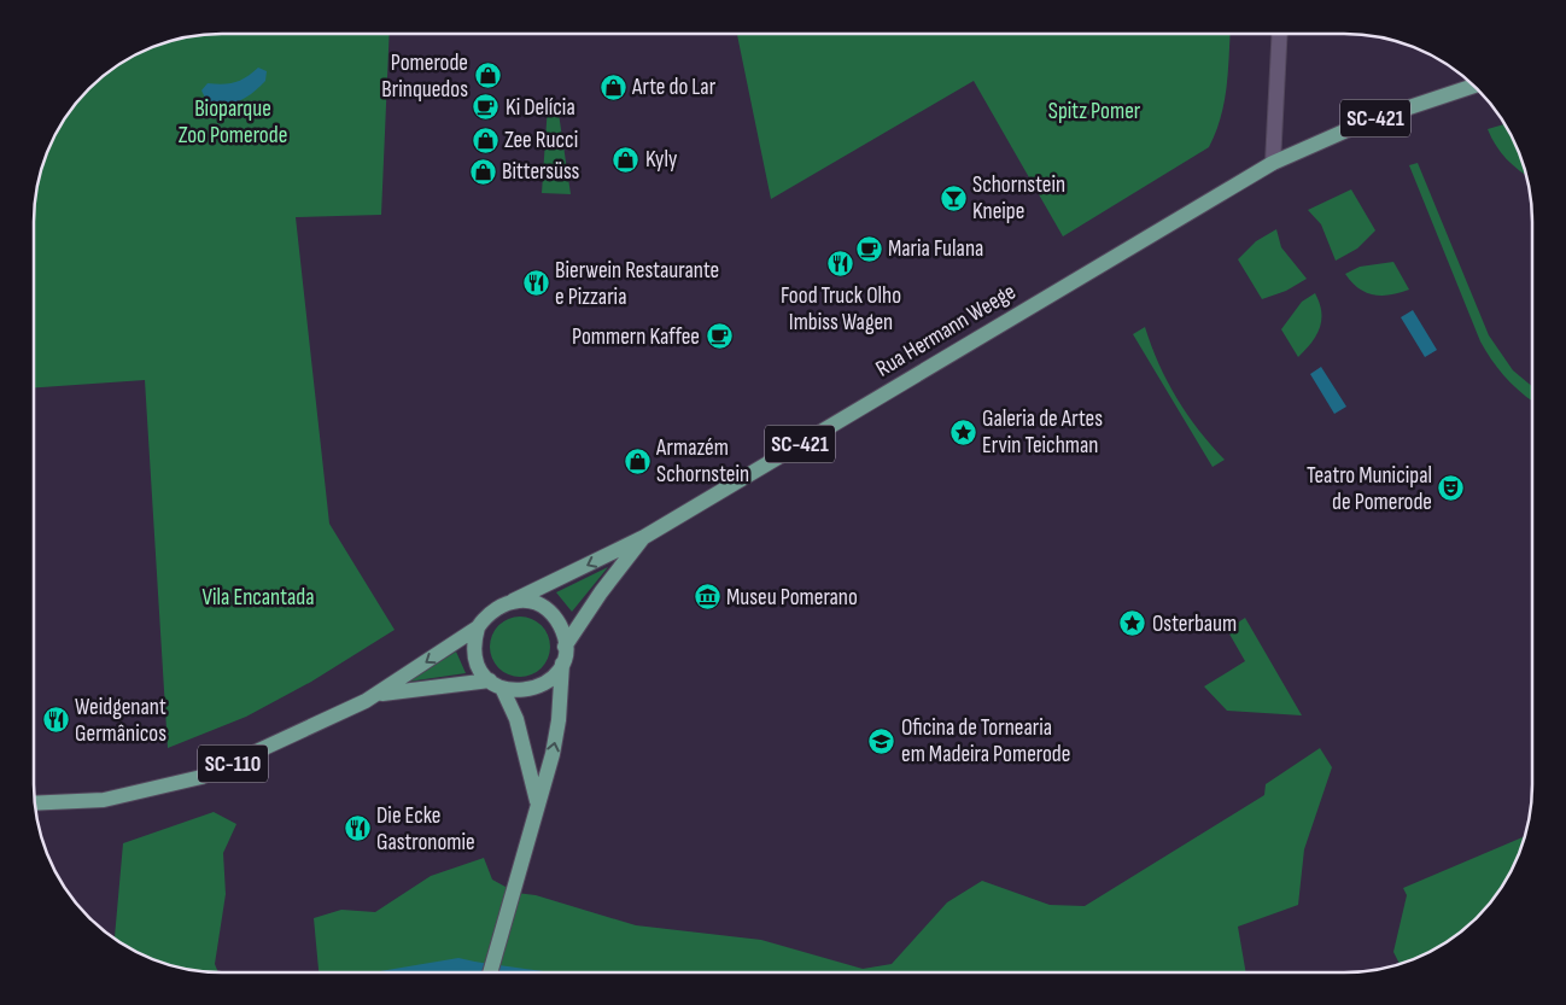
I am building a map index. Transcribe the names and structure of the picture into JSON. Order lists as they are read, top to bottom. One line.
{"streets":{"main road":["SC-421","Rua Hermann Weege","SC-110"]},"crossings":[["SC-421","Rua Hermann Weege"],["Rua Hermann Weege","SC-110"]],"parks":["Bioparque Zoo Pomerode","Spitz Pomer","Vila Encantada"],"places":{"shop":["Pomerode Brinquedos","Arte do Lar","Zee Rucci","Kyly","Bittersüss","Armazém Schornstein"],"cafe":["Ki Delícia","Maria Fulana","Pommern Kaffee"],"bar":["Schornstein Kneipe"],"restaurant":["Food Truck Olho Imbiss Wagen","Bierwein Restaurante e Pizzaria","Weidgenant Germânicos","Die Ecke Gastronomie"],"place":["Galeria de Artes Ervin Teichman","Osterbaum"],"theatre":["Teatro Municipal de Pomerode"],"museum":["Museu Pomerano"],"school or university":["Oficina de Tornearia em Madeira Pomerode"]}}
